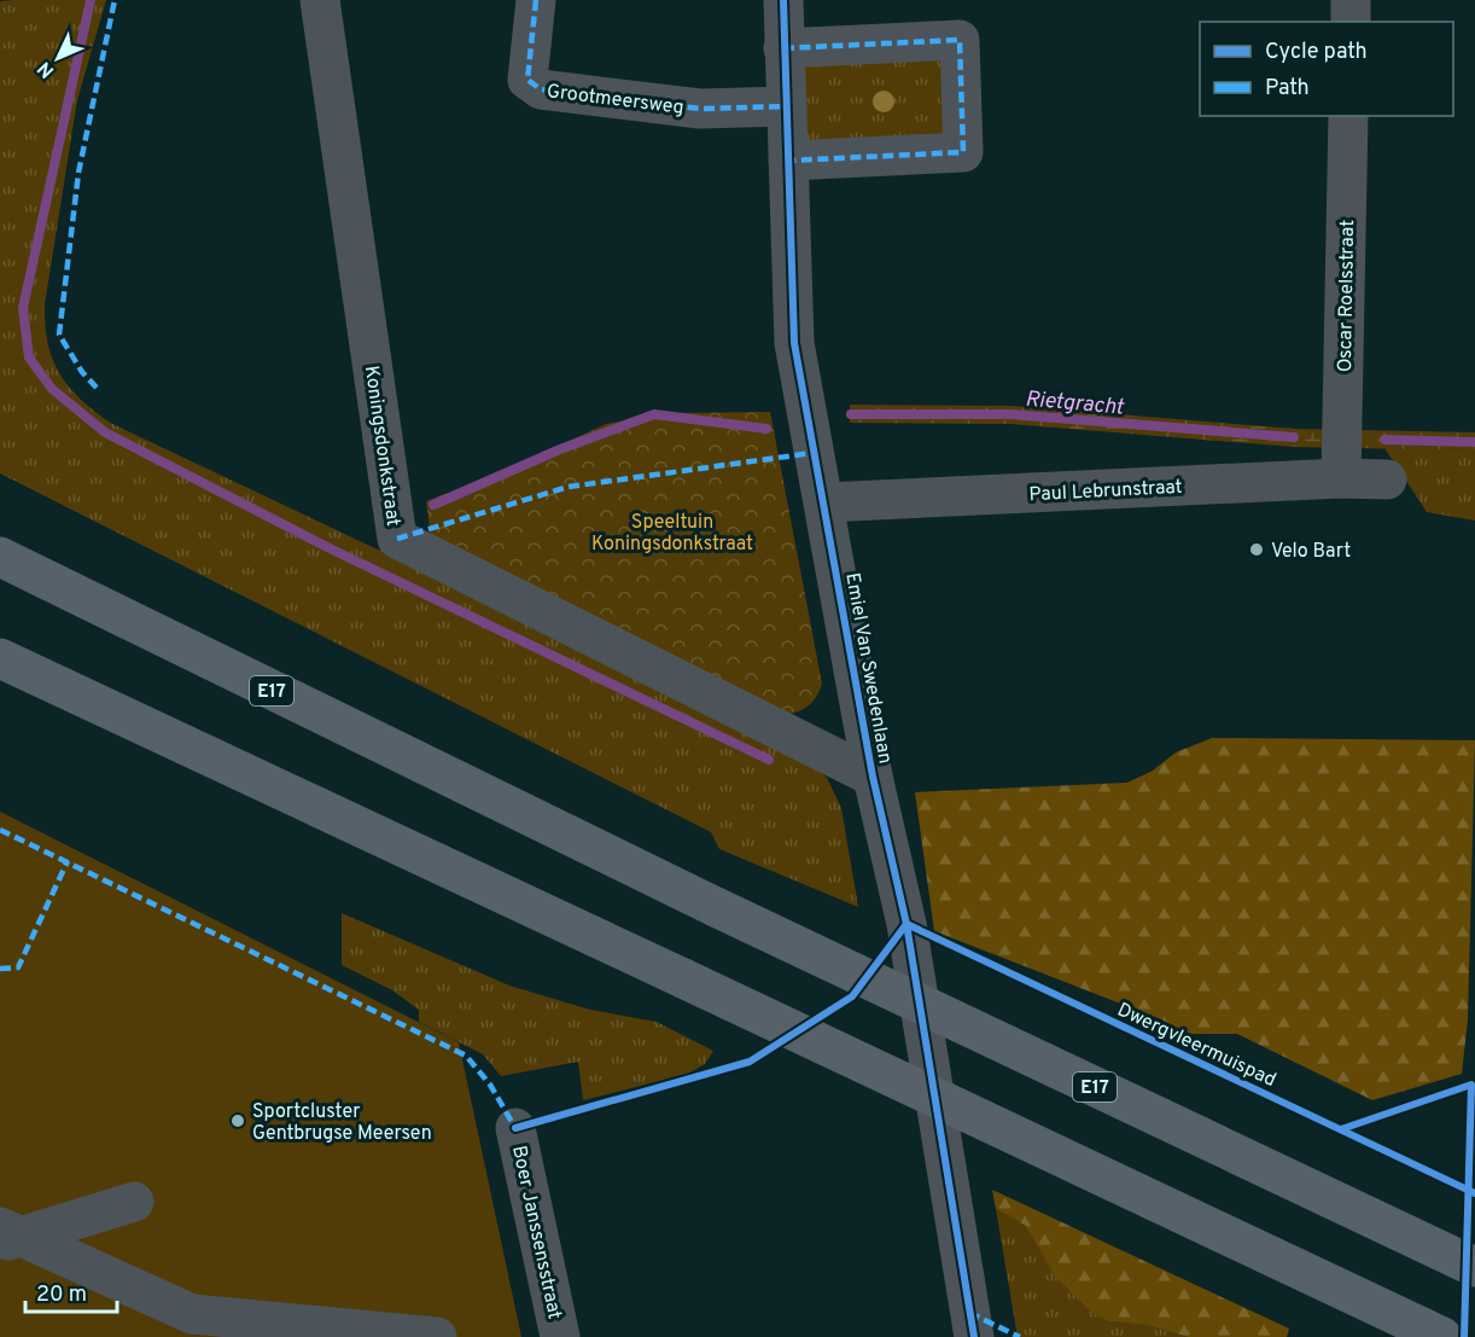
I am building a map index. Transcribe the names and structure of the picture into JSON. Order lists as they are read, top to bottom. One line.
{"streets":{"highway":["E17"],"street":["Grootmeersweg","Oscar Roelsstraat","Koningsdonkstraat","Paul Lebrunstraat","Emiel Van Swedenlaan","Boer Janssensstraat"],"cycle path":["Dwergvleermuispad"]},"crossings":[["Grootmeersweg","Emiel Van Swedenlaan"],["Oscar Roelsstraat","Paul Lebrunstraat"],["Koningsdonkstraat","Emiel Van Swedenlaan"],["Paul Lebrunstraat","Emiel Van Swedenlaan"]],"water":["Rietgracht"],"parks":["Speeltuin Koningsdonkstraat"],"places":["Velo Bart","Sportcluster Gentbrugse Meersen"],"legend":["Cycle path","Path"],"scale_bar":"20 m","north":"bottom left"}
